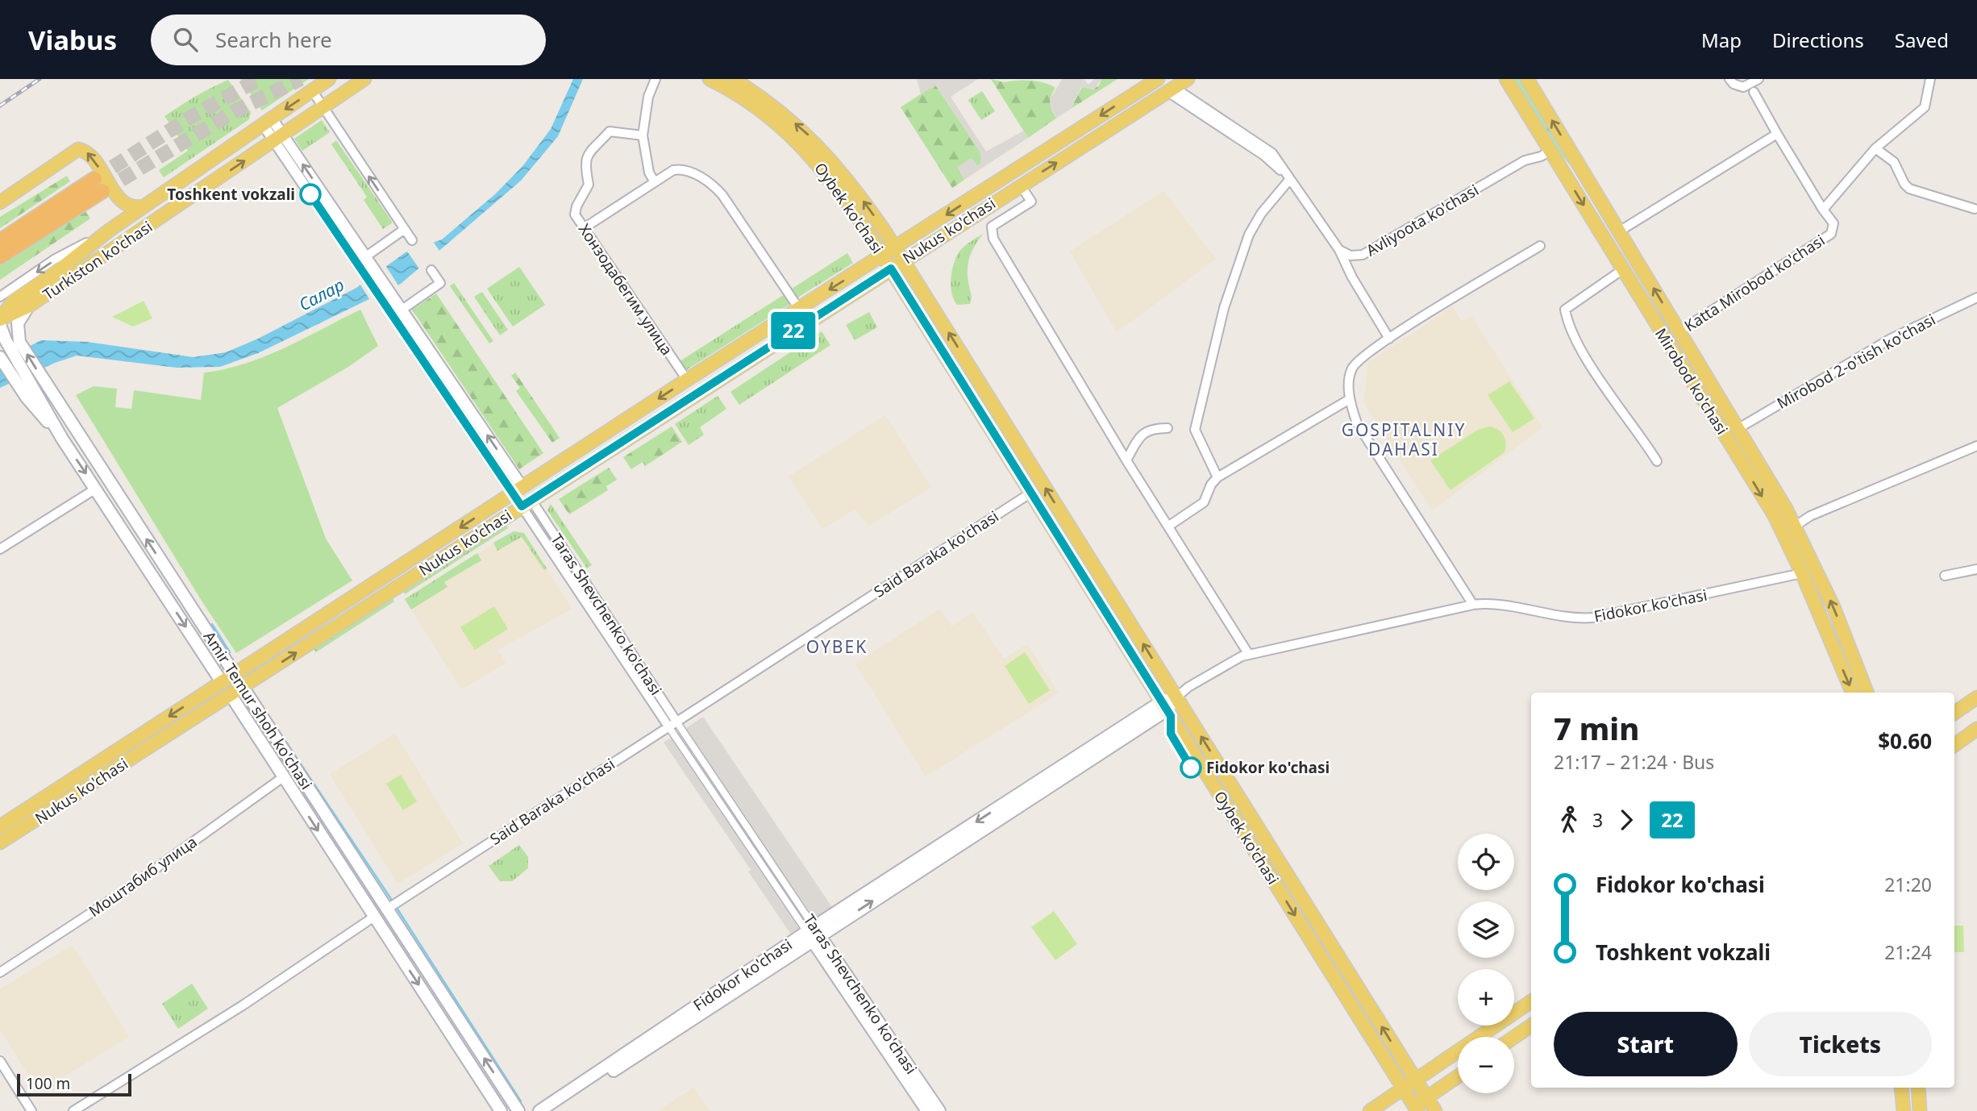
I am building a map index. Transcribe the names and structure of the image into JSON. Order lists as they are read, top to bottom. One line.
{"streets":{"main road":["Oybek ko'chasi","Nukus ko'chasi","Turkiston ko'chasi","Mirobod ko'chasi","Said Baraka ko'chasi","Fidokor ko'chasi","Taras Shevchenko ko'chasi","Amir Temur shoh ko'chasi"],"street":["Avliyoota ko'chasi","Katta Mirobod ko'chasi","Хонзодабегим улица","Mirobod 2-o'tish ko'chasi","Моштабиб улица"]},"crossings":[["Oybek ko'chasi","Nukus ko'chasi"],["Oybek ko'chasi","Said Baraka ko'chasi"],["Oybek ko'chasi","Fidokor ko'chasi"],["Avliyoota ko'chasi","Mirobod ko'chasi"],["Nukus ko'chasi","Хонзодабегим улица"],["Nukus ko'chasi","Taras Shevchenko ko'chasi"],["Nukus ko'chasi","Amir Temur shoh ko'chasi"],["Turkiston ko'chasi","Taras Shevchenko ko'chasi"],["Turkiston ko'chasi","Amir Temur shoh ko'chasi"],["Katta Mirobod ko'chasi","Mirobod ko'chasi"],["Mirobod 2-o'tish ko'chasi","Mirobod ko'chasi"],["Mirobod ko'chasi","Fidokor ko'chasi"],["Said Baraka ko'chasi","Taras Shevchenko ko'chasi"],["Said Baraka ko'chasi","Amir Temur shoh ko'chasi"],["Fidokor ko'chasi","Taras Shevchenko ko'chasi"],["Amir Temur shoh ko'chasi","Моштабиб улица"]],"districts":["GOSPITALNIY DAHASI","OYBEK"],"water":["Салар"],"places":["Toshkent vokzali","Fidokor ko'chasi"],"lines":["bus line 22"],"scale_bar":"100 m","page":{"header":"Viabus","search":"Search here","nav":["Map","Directions","Saved"],"on_map":"22","heading":["7 min","21:17 – 21:24 · Bus","$0.60"],"legs":["3","22"],"map_buttons":["+","−"],"list":[{"name":"Fidokor ko'chasi","value":"21:20"},{"name":"Toshkent vokzali","value":"21:24"}],"buttons":["Start","Tickets"],"scale":"100 m"}}
